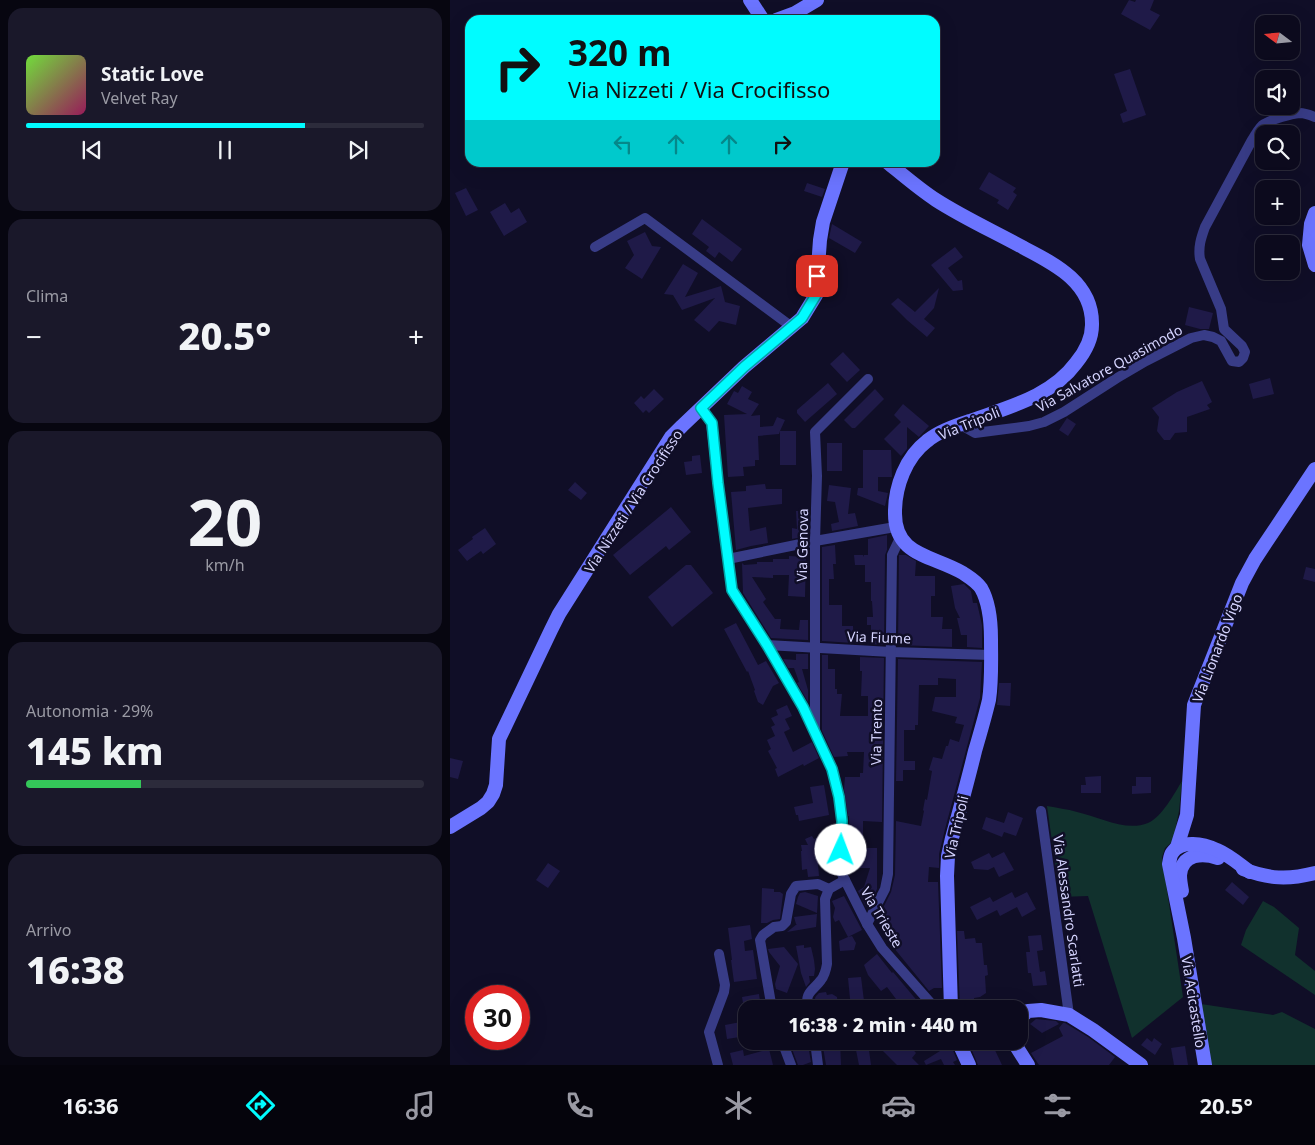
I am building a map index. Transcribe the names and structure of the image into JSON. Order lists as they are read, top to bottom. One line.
{"streets":{"street":["Via Salvatore Quasimodo","Via Tripoli","Via Nizzeti / Via Crocifisso","Via Genova","Via Fiume","Via Lionardo Vigo","Via Trento","Via Alessandro Scarlatti","Via Trieste","Via Acicastello"]},"crossings":[["Via Salvatore Quasimodo","Via Tripoli"],["Via Tripoli","Via Fiume"],["Via Tripoli","Via Trento"],["Via Nizzeti / Via Crocifisso","Via Trieste"],["Via Genova","Via Fiume"],["Via Genova","Via Trieste"],["Via Fiume","Via Trento"],["Via Fiume","Via Trieste"],["Via Trento","Via Trieste"]],"north":"left","page":{"map_buttons":["+","−"],"turn":["320 m","Via Nizzeti / Via Crocifisso"],"song":["Static Love","Velvet Ray"],"tile":["Clima",["20","km/h"],["Autonomia · 29%","145 km"],["Arrivo","16:38"]],"heat":["−","20.5°","+"],"limit":"30","trip":"16:38 · 2 min · 440 m","tabs":["16:36","20.5°"]}}
